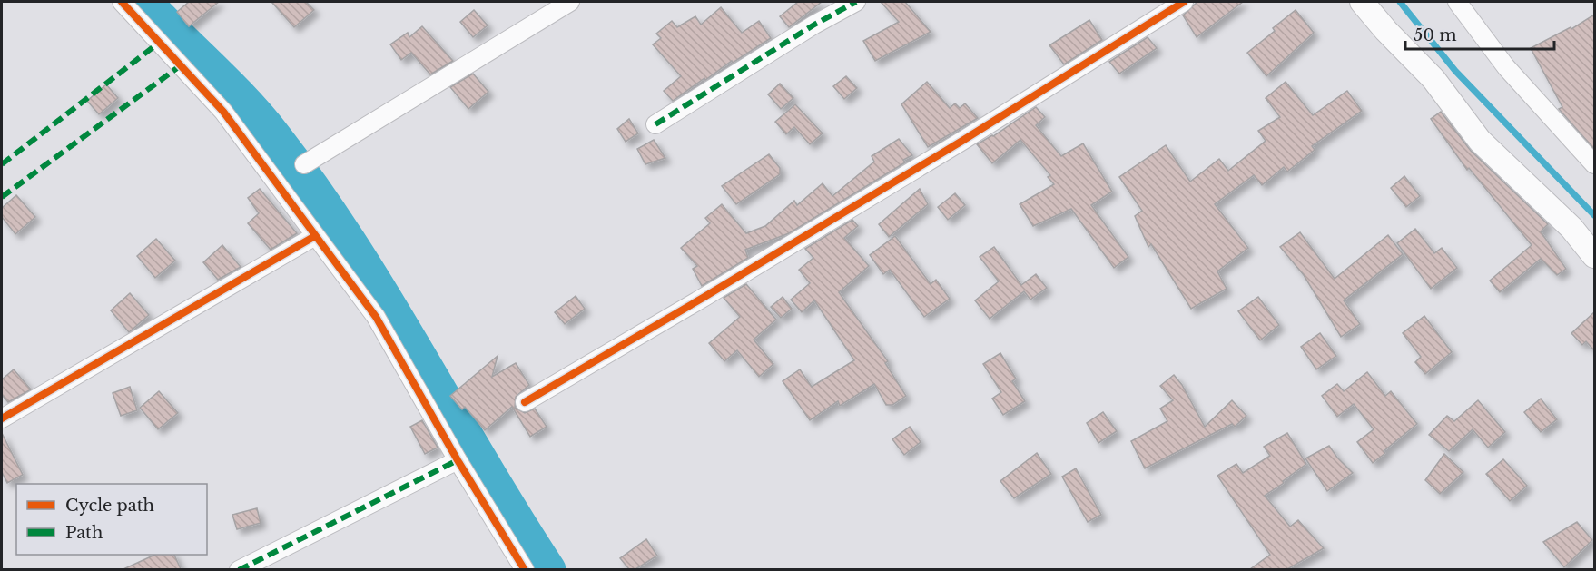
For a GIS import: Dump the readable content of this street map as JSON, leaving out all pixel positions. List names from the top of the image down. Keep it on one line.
{"legend":["Cycle path","Path"],"scale_bar":"50 m"}
